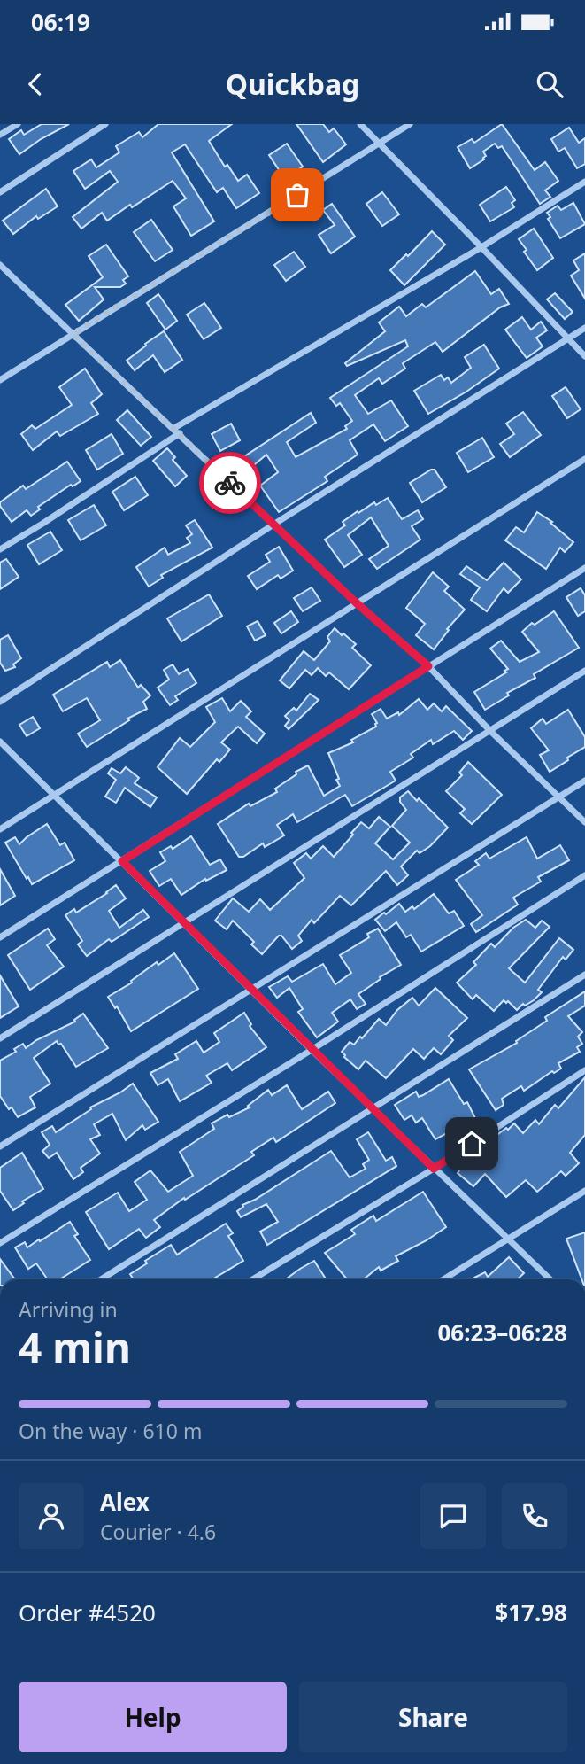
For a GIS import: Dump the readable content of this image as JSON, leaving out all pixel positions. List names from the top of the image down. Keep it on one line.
{"page":{"status":"06:19","header":"Quickbag","heading":["4 min","Arriving in","06:23–06:28"],"panel":["Alex","Courier · 4.6","Order #4520","$17.98"],"bar":"On the way · 610 m","buttons":["Help","Share"]}}
